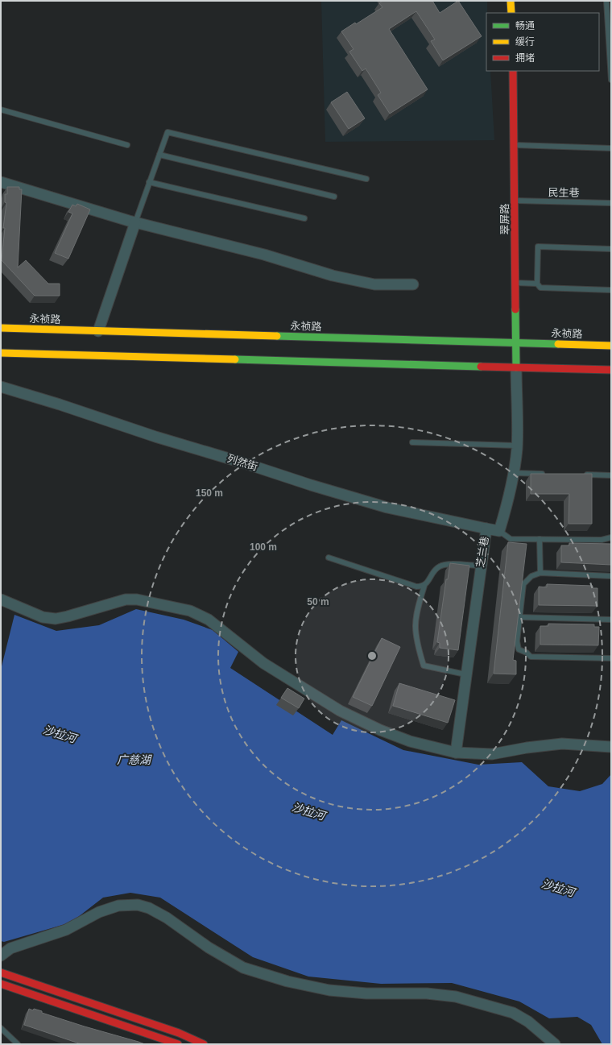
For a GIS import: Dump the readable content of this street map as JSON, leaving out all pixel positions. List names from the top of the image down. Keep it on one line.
{"streets":{"main road":["翠屏路","永祯路"],"street":["列然街","芝兰巷"],"lane":["民生巷"]},"crossings":[["民生巷","翠屏路"],["翠屏路","永祯路"],["翠屏路","芝兰巷"],["列然街","芝兰巷"]],"water":["沙拉河","广慈湖"],"legend":["畅通","缓行","拥堵"],"rings":["150 m","100 m","50 m"]}
